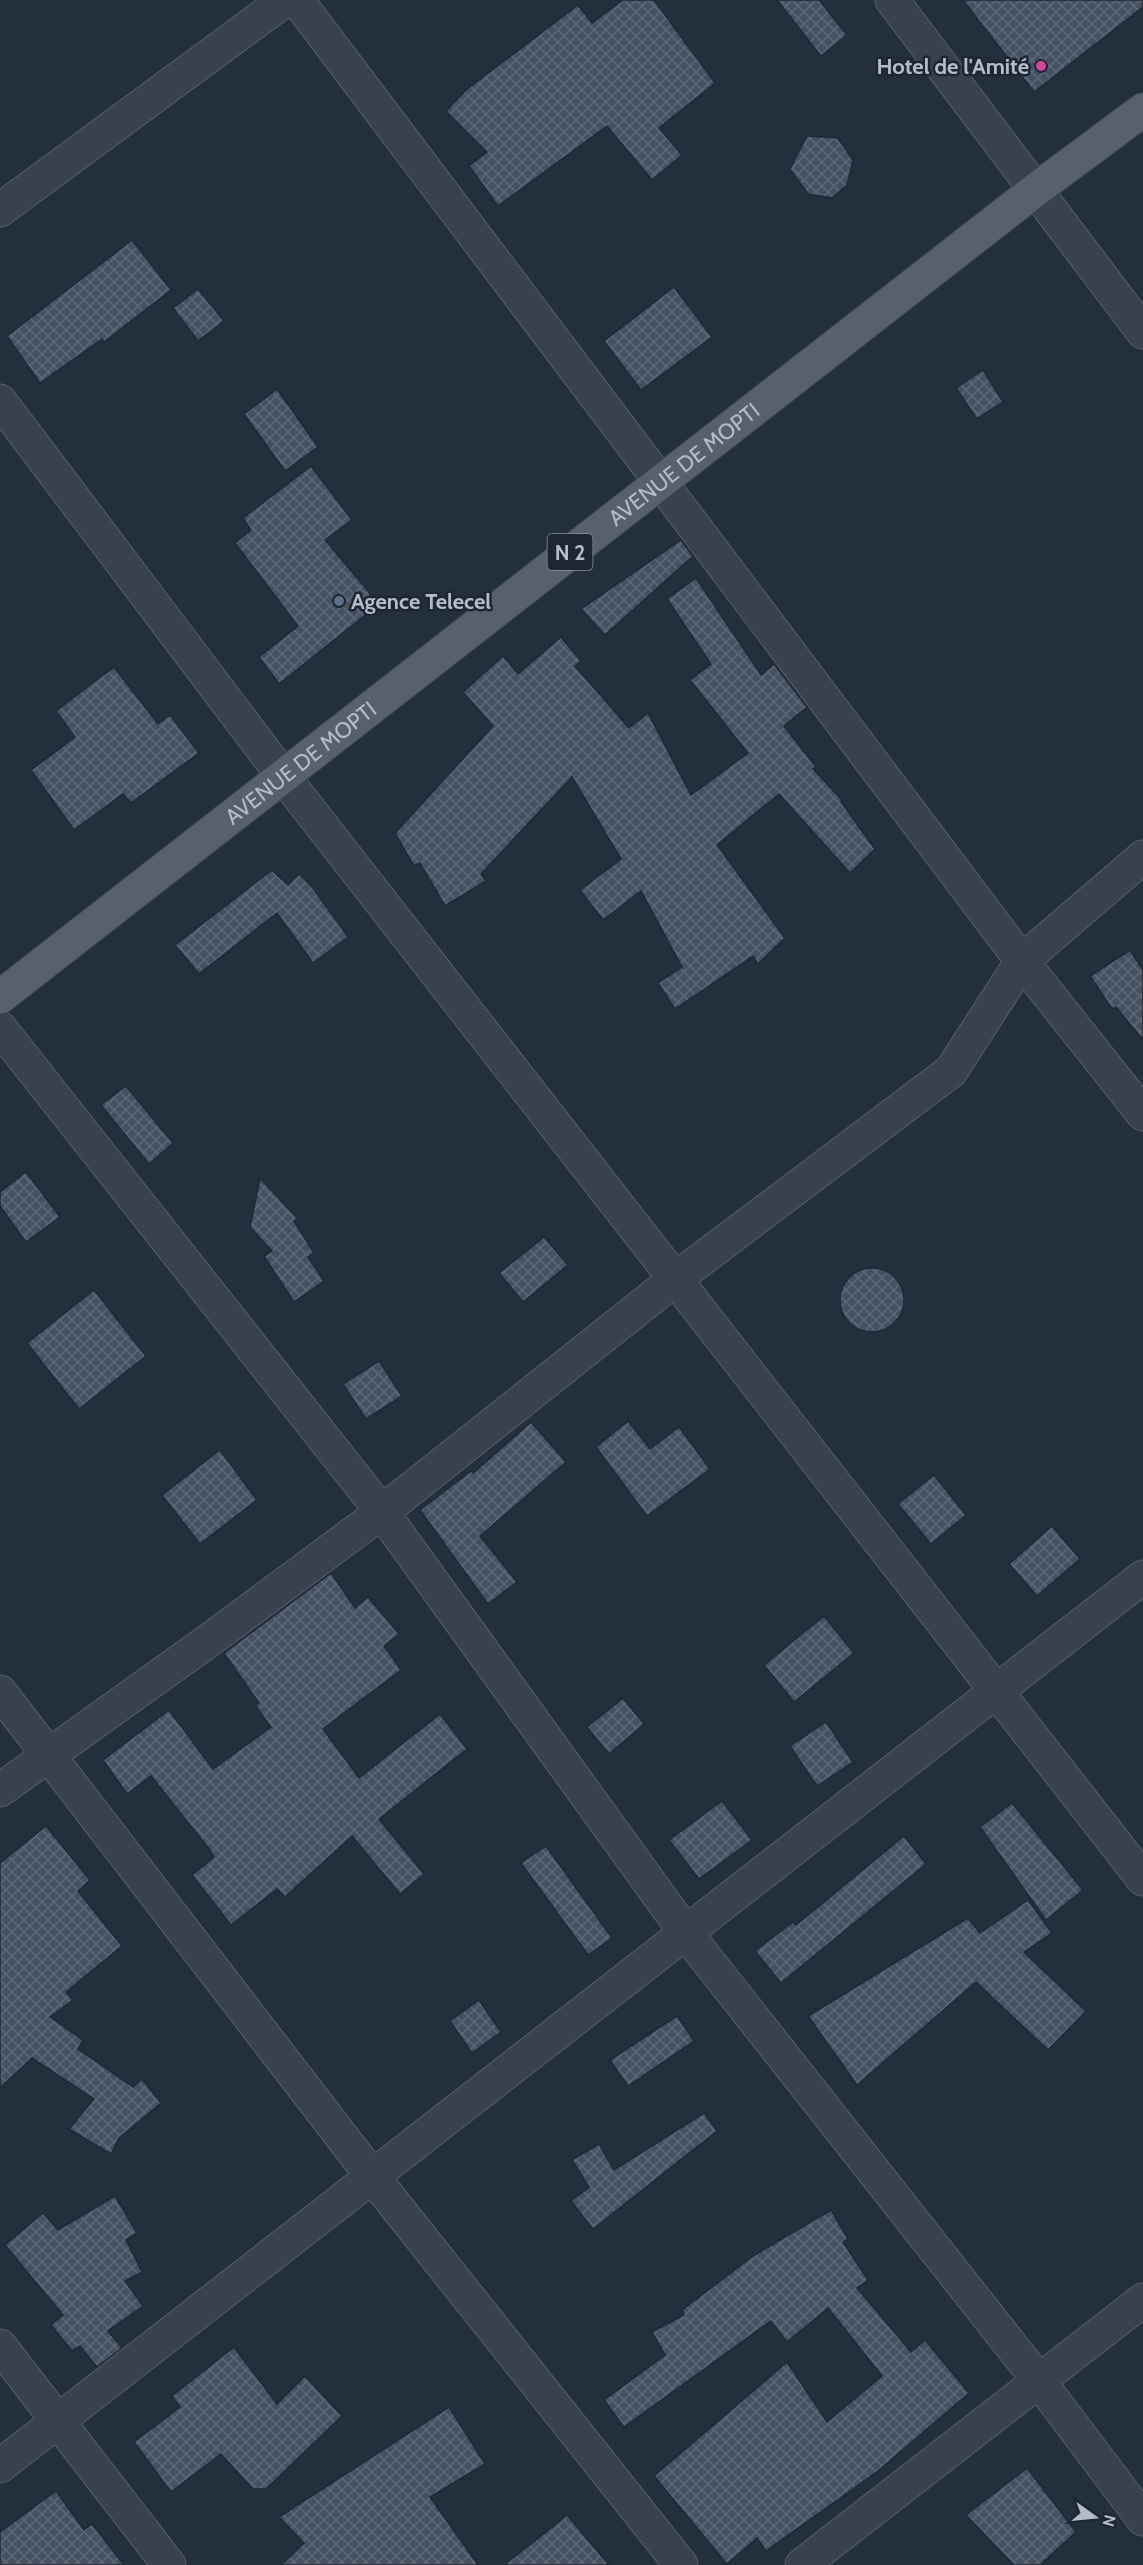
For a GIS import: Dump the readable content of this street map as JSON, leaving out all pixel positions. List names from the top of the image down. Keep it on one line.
{"streets":{"main road":["AVENUE DE MOPTI","N 2"]},"places":["Hotel de l'Amité","Agence Telecel"],"north":"right"}
